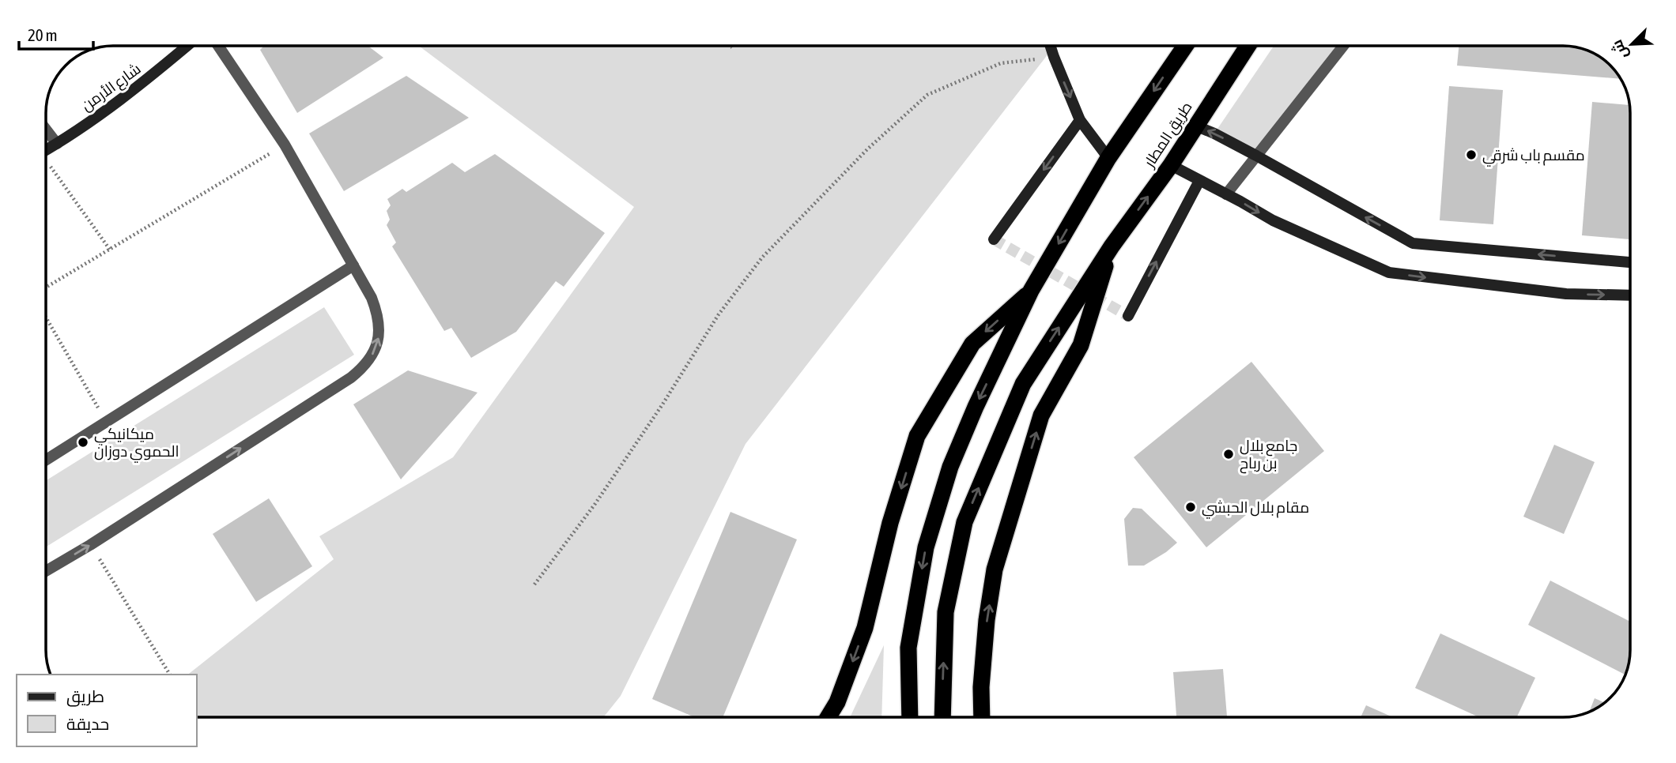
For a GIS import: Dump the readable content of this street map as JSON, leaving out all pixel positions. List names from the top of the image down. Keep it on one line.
{"streets":{"highway":["طريق المطار"],"main road":["شارع الأرمن"]},"places":["مقسم باب شرقي","ميكانيكي الحموي دوزان","جامع بلال بن رباح","مقام بلال الحبشي"],"legend":["طريق","حديقة"],"scale_bar":"20 m","north":"bottom left"}
